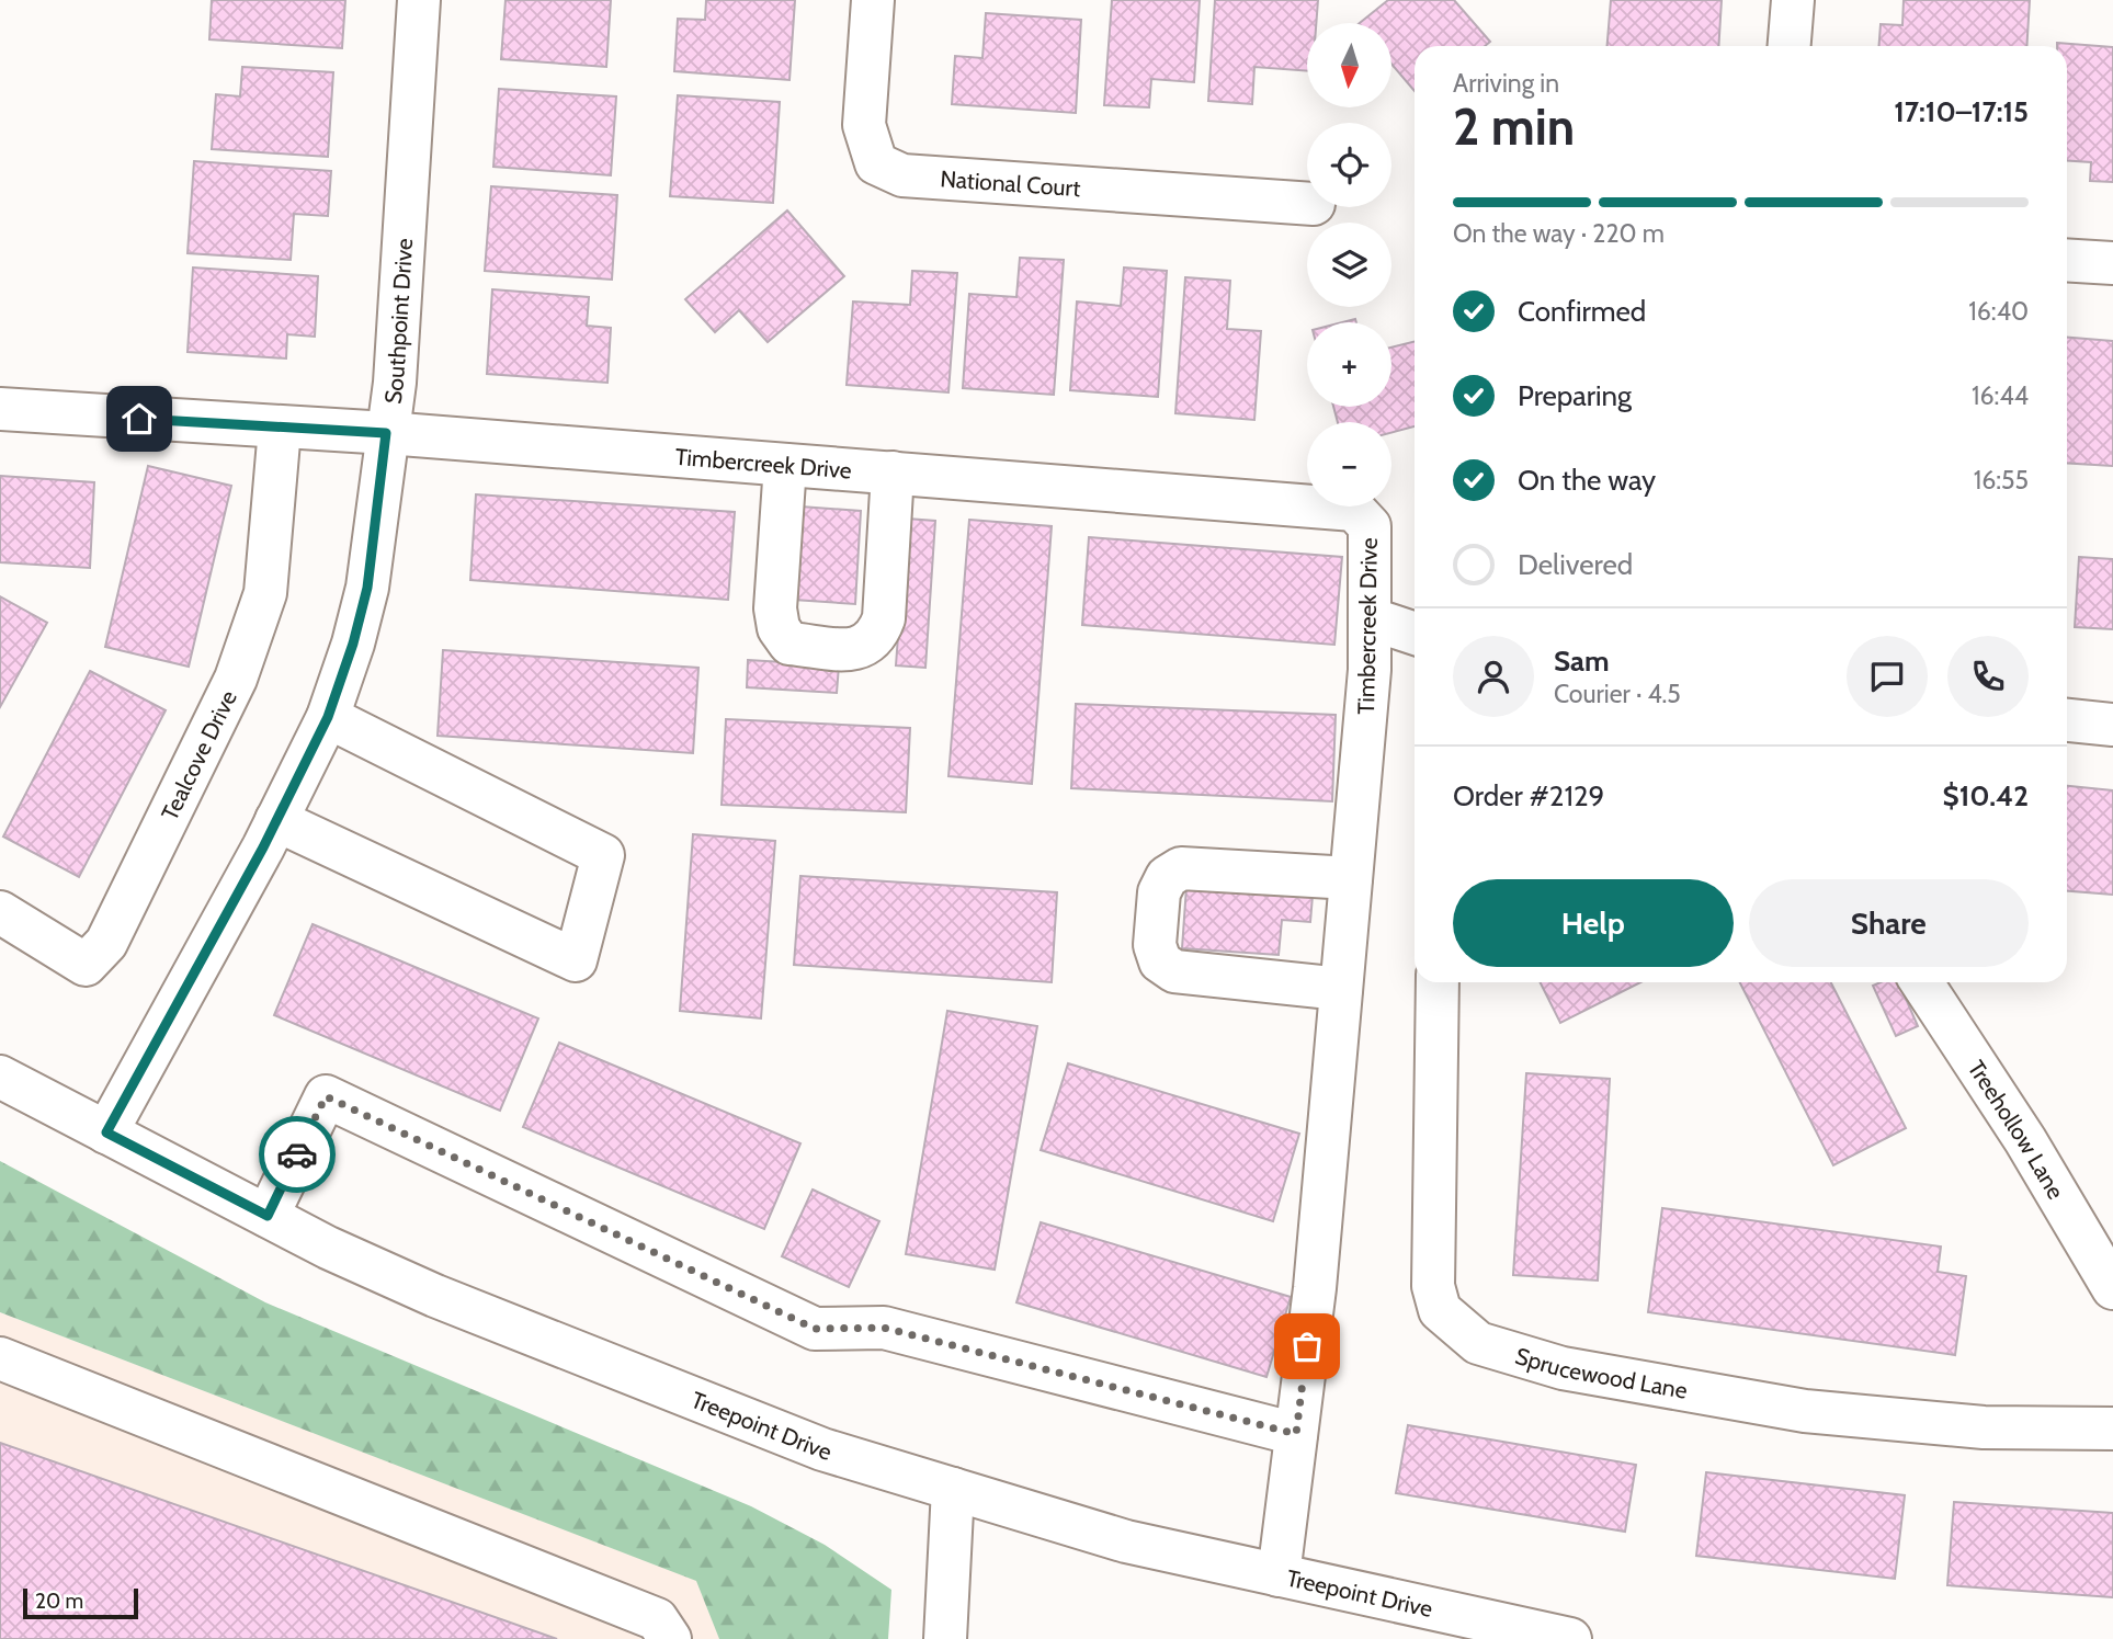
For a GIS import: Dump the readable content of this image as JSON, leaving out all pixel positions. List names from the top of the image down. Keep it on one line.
{"streets":{"street":["National Court","Southpoint Drive","Timbercreek Drive","Tealcove Drive","Treehollow Lane","Sprucewood Lane","Treepoint Drive"]},"crossings":[["Southpoint Drive","Timbercreek Drive"],["Southpoint Drive","Treepoint Drive"],["Timbercreek Drive","Tealcove Drive"],["Timbercreek Drive","Treepoint Drive"]],"scale_bar":"20 m","north":"bottom","page":{"map_buttons":["+","−"],"heading":["2 min","Arriving in","17:10–17:15"],"panel":["Sam","Courier · 4.5","Order #2129","$10.42"],"bar":"On the way · 220 m","list":[["Confirmed","16:40"],["Preparing","16:44"],["On the way","16:55"],"Delivered"],"buttons":["Help","Share"],"scale":"20 m"}}
